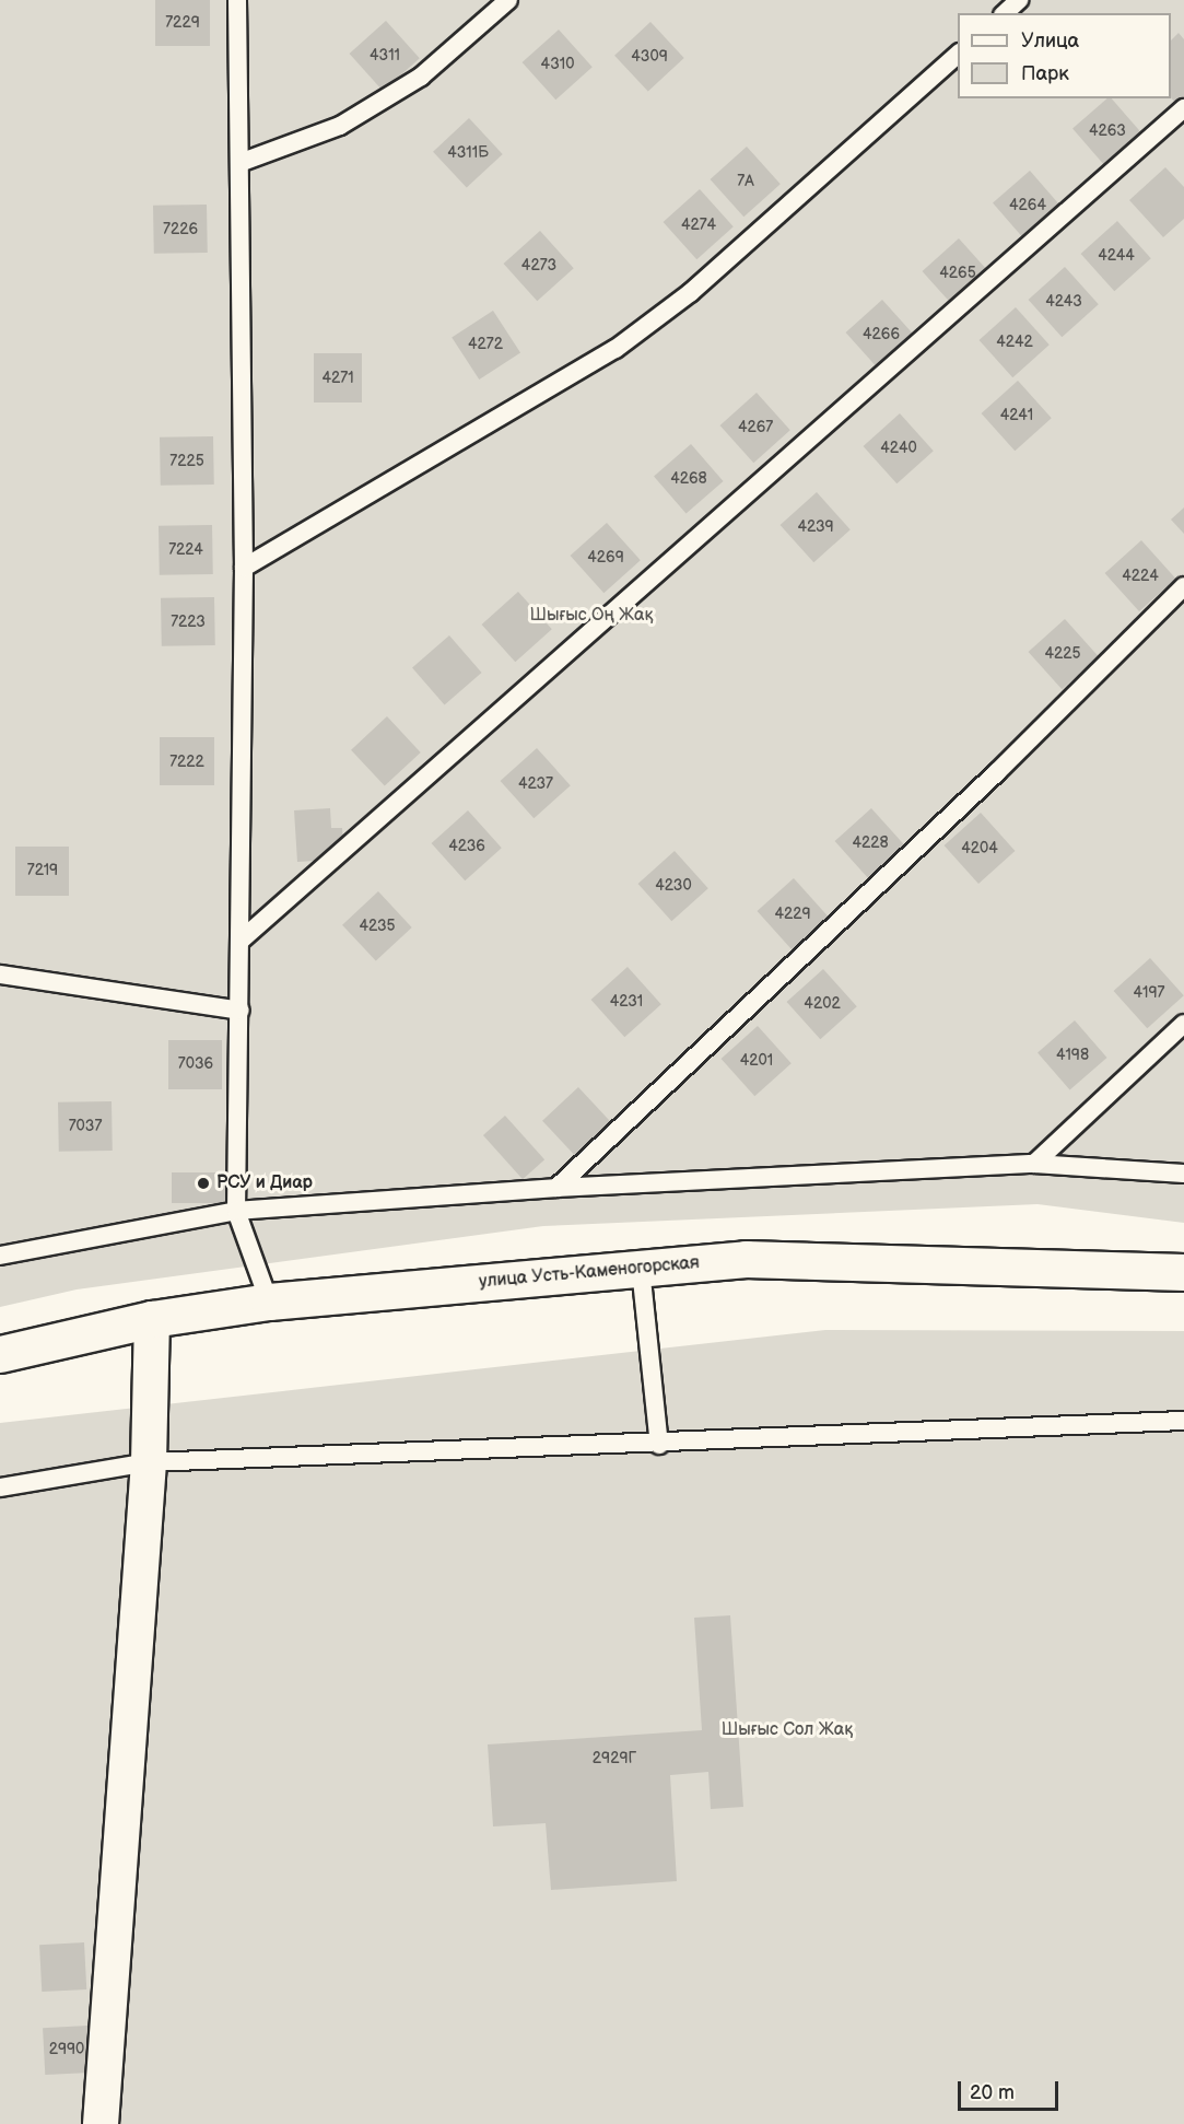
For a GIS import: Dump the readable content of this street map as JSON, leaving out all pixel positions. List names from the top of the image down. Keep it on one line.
{"streets":{"street":["улица Усть-Каменогорская"]},"parks":["Шығыс Оң Жақ","Шығыс Сол Жақ"],"places":["РСУ и Диар"],"house_numbers":["7229","4311","4309","4310","4263","4311Б","7А","4264","4274","7226","4244","4273","4265","4243","4266","4242","4272","4271","4241","4267","4240","7225","4268","4239","7224","4269","4224","7223","4225","7222","4237","4228","4236","4204","7219","4230","4229","4235","4197","4231","4202","4198","4201","7036","7037","2929Г","2990"],"legend":["Улица","Парк"],"scale_bar":"20 m"}
